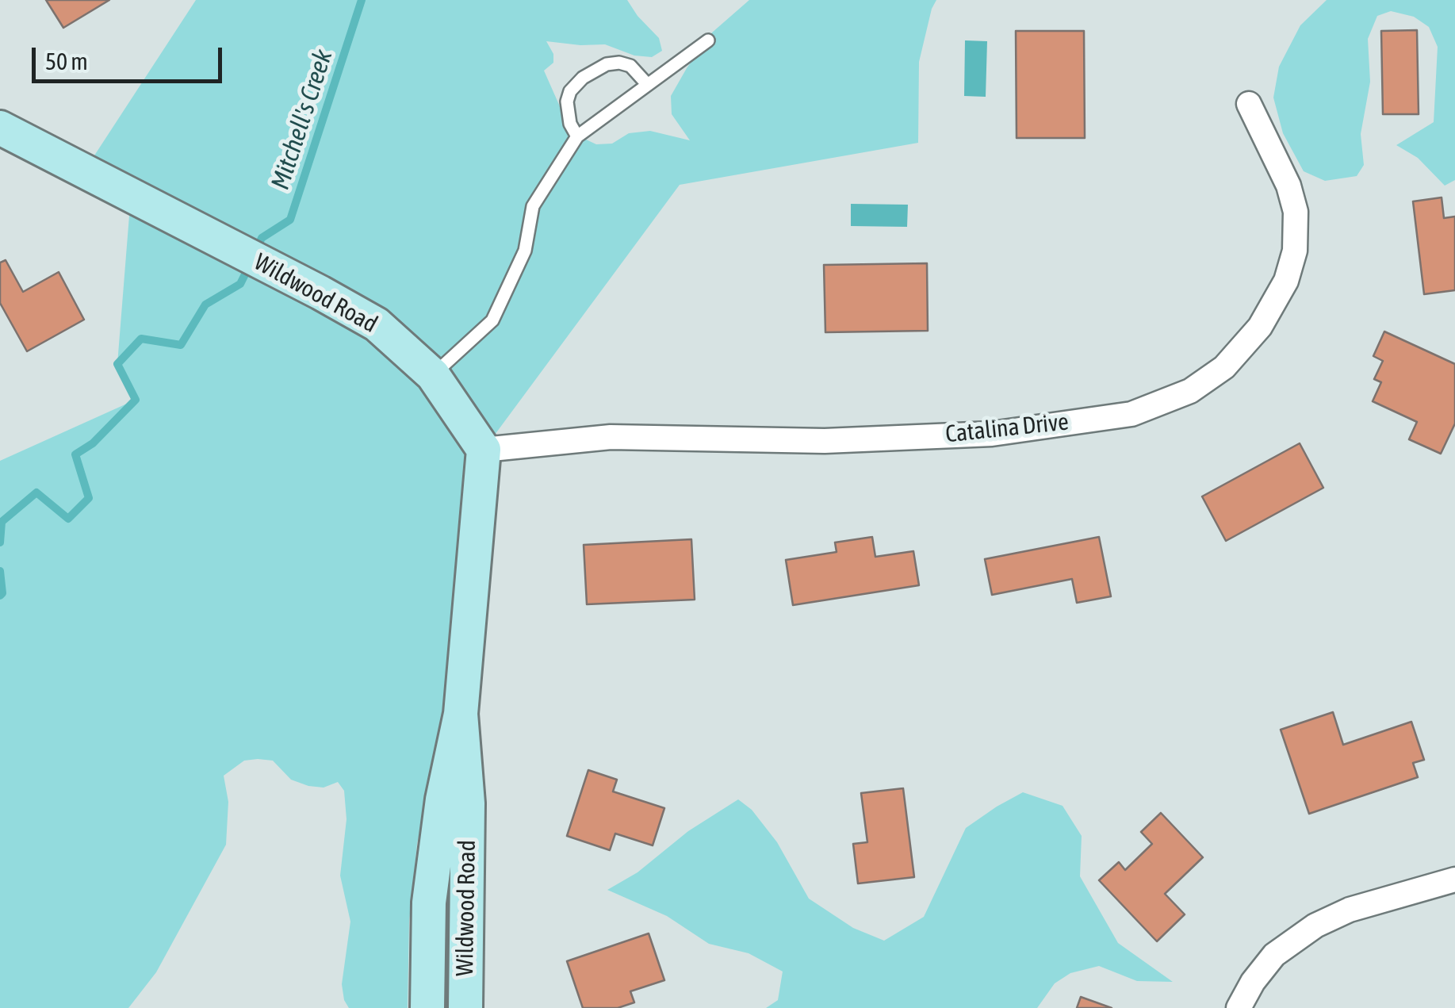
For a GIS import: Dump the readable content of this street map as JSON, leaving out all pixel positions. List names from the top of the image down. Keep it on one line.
{"streets":{"street":["Wildwood Road","Catalina Drive"]},"crossings":[["Wildwood Road","Catalina Drive"]],"water":["Mitchell's Creek"],"scale_bar":"50 m"}
